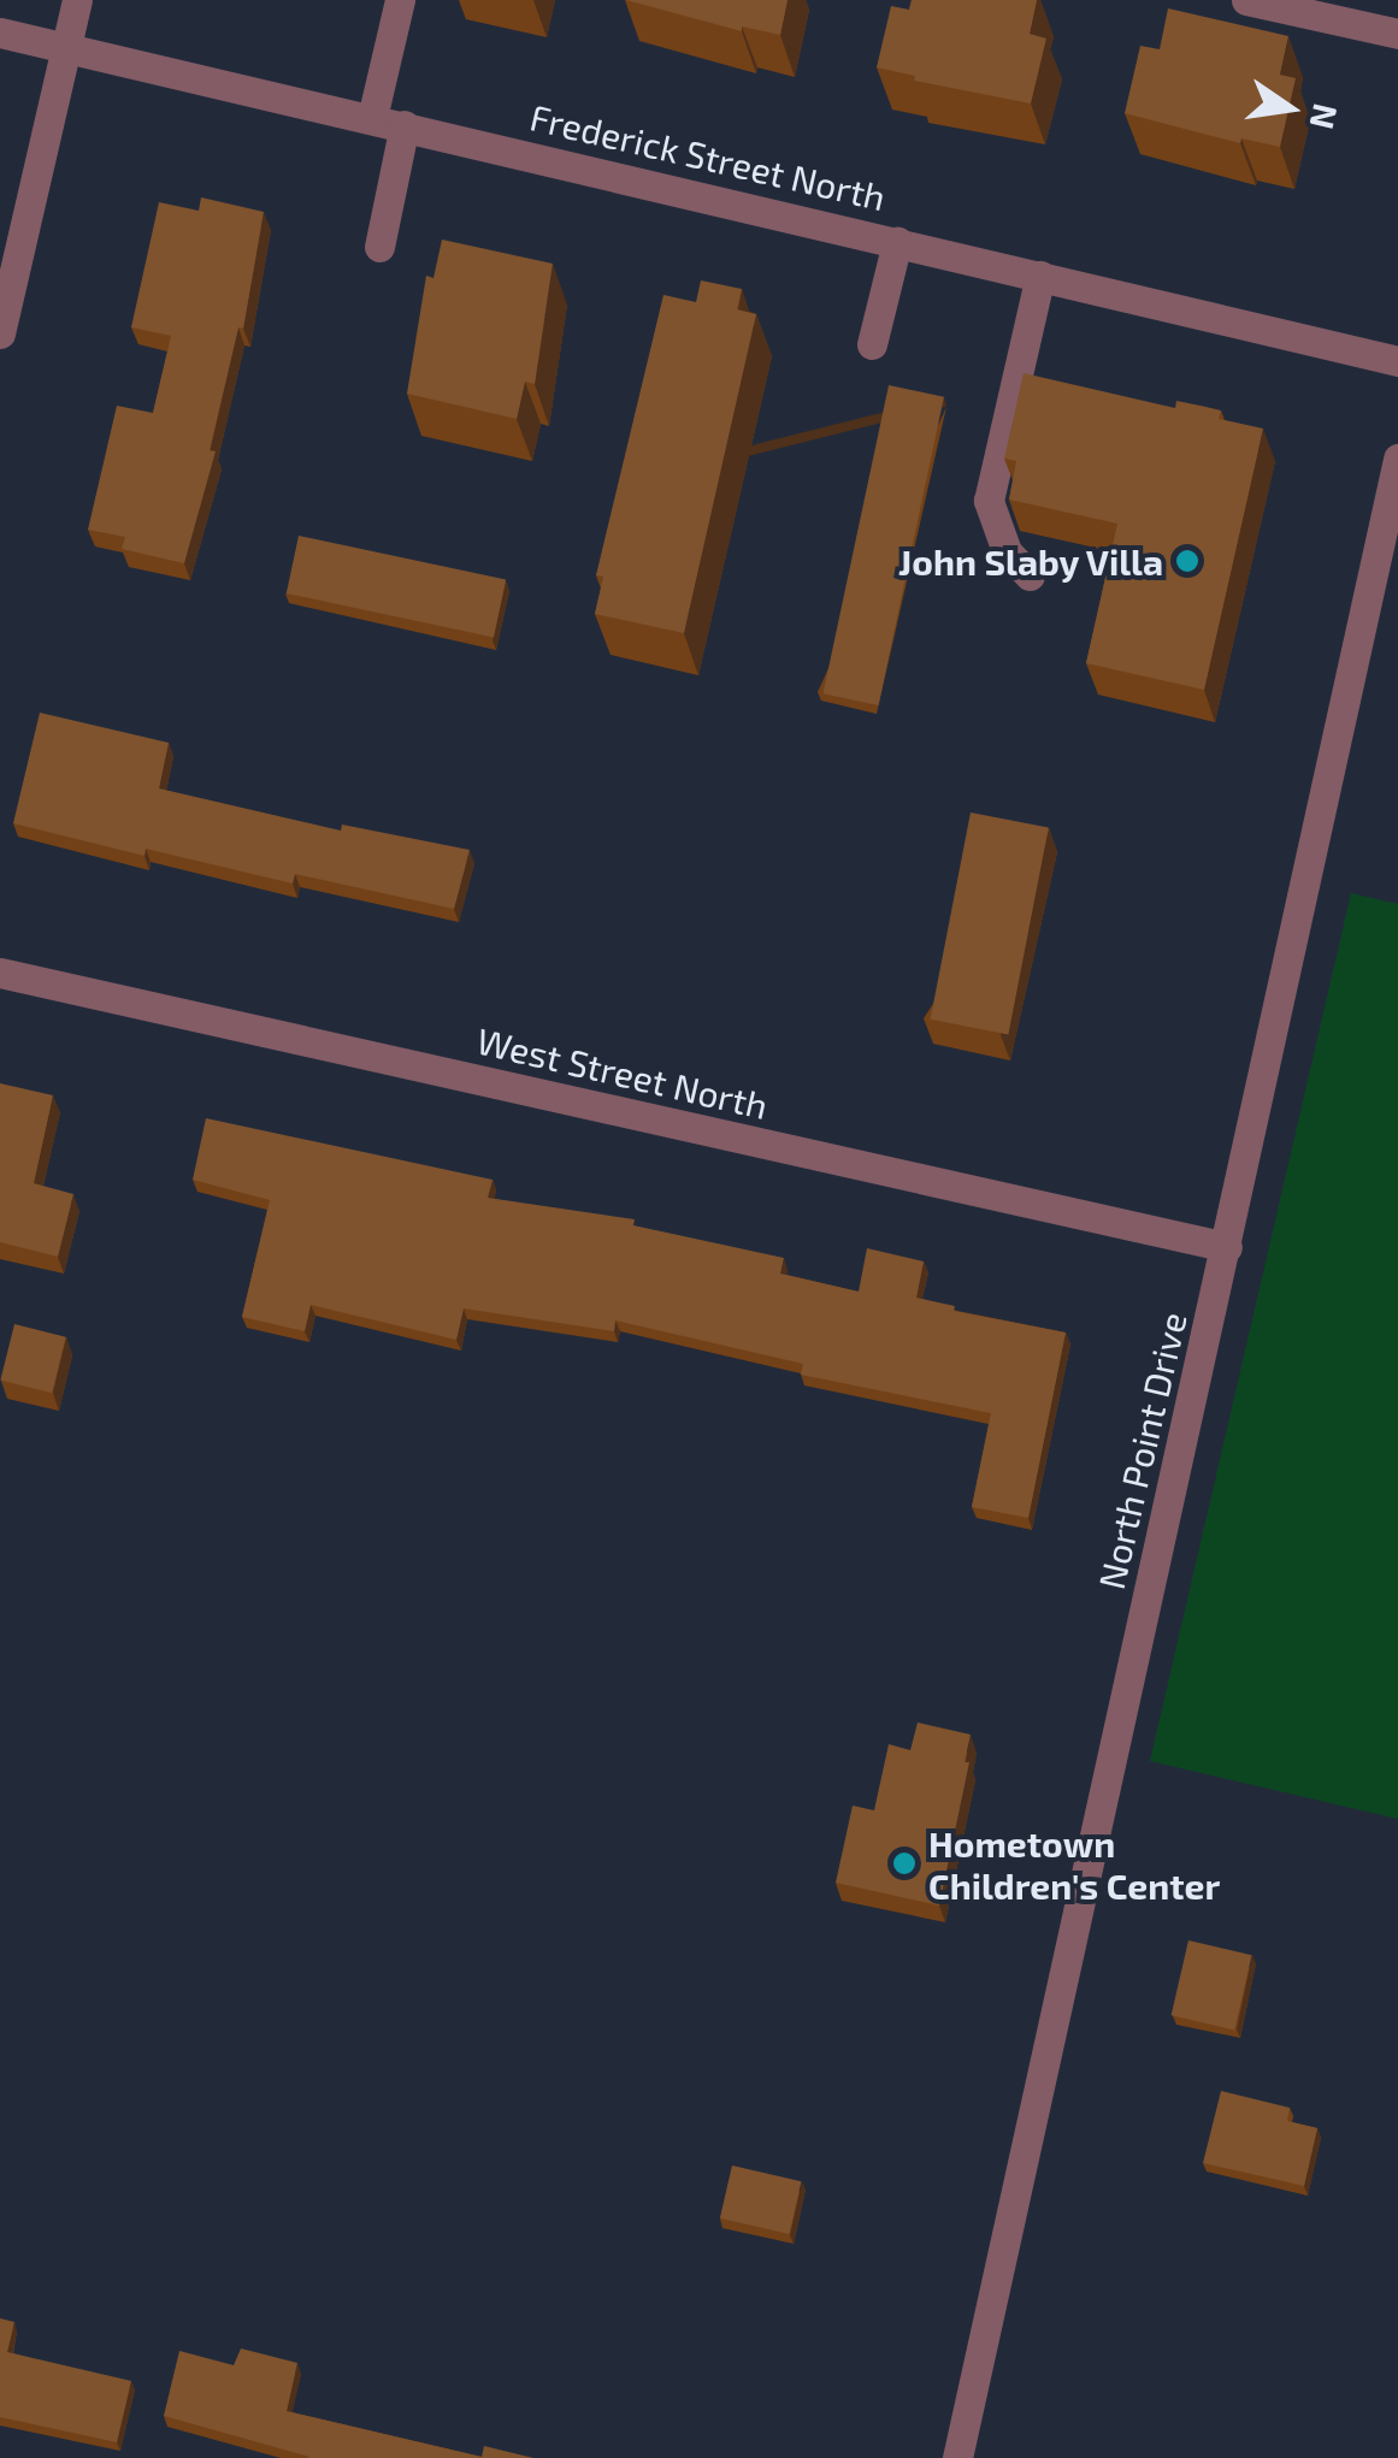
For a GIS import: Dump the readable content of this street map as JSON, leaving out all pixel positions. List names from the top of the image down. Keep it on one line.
{"streets":{"street":["Frederick Street North","West Street North","North Point Drive"]},"crossings":[["West Street North","North Point Drive"]],"places":["John Slaby Villa","Hometown Children's Center"],"north":"right"}
